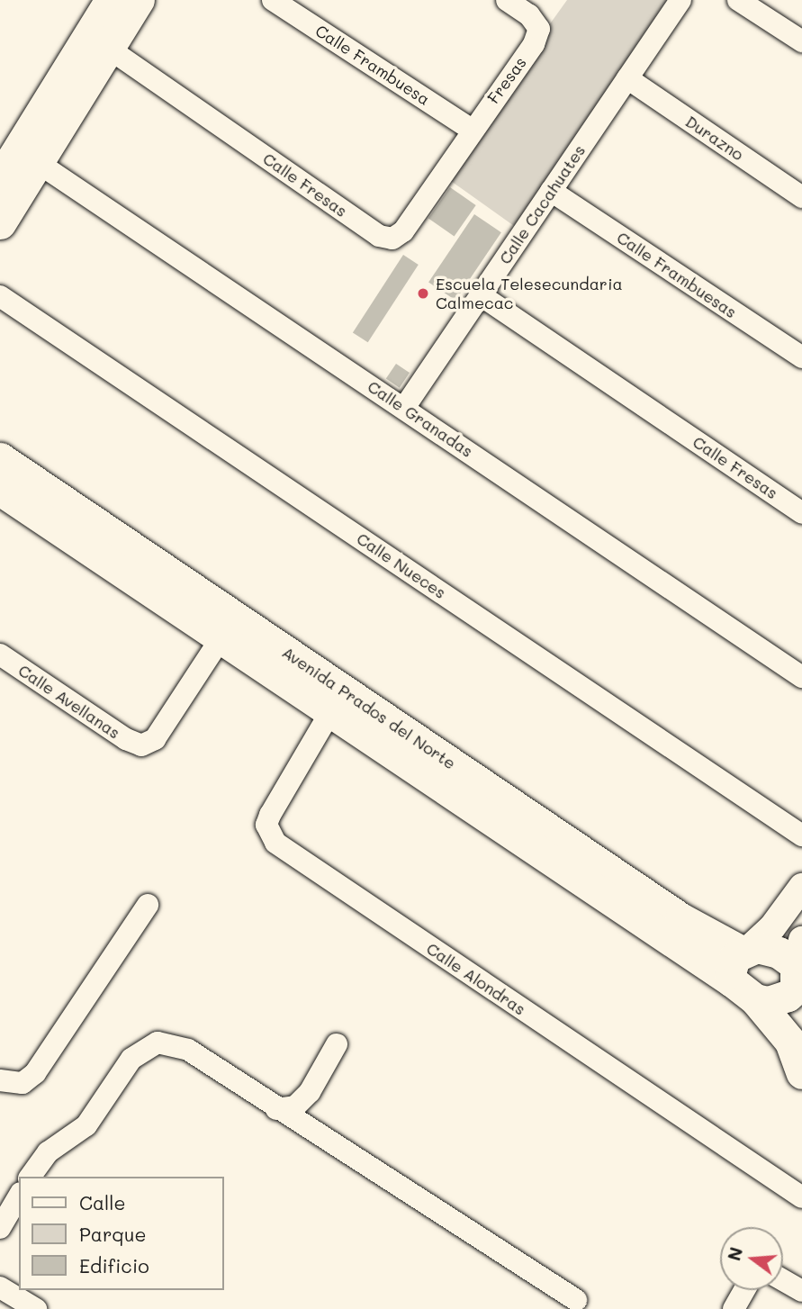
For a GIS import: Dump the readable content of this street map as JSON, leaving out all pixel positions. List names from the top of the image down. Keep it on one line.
{"streets":{"main road":["Avenida Prados del Norte"],"street":["Calle Frambuesa","Fresas","Durazno","Calle Fresas","Calle Cacahuates","Calle Frambuesas","Calle Granadas","Calle Nueces","Calle Avellanas","Calle Alondras"]},"crossings":[["Calle Frambuesa","Fresas"],["Calle Frambuesa","Calle Fresas"],["Fresas","Calle Fresas"],["Durazno","Calle Cacahuates"],["Calle Fresas","Calle Cacahuates"],["Calle Cacahuates","Calle Frambuesas"],["Calle Cacahuates","Calle Granadas"],["Calle Avellanas","Avenida Prados del Norte"],["Avenida Prados del Norte","Calle Alondras"]],"places":["Escuela Telesecundaria Calmecac"],"legend":["Calle","Parque","Edificio"],"north":"left"}
